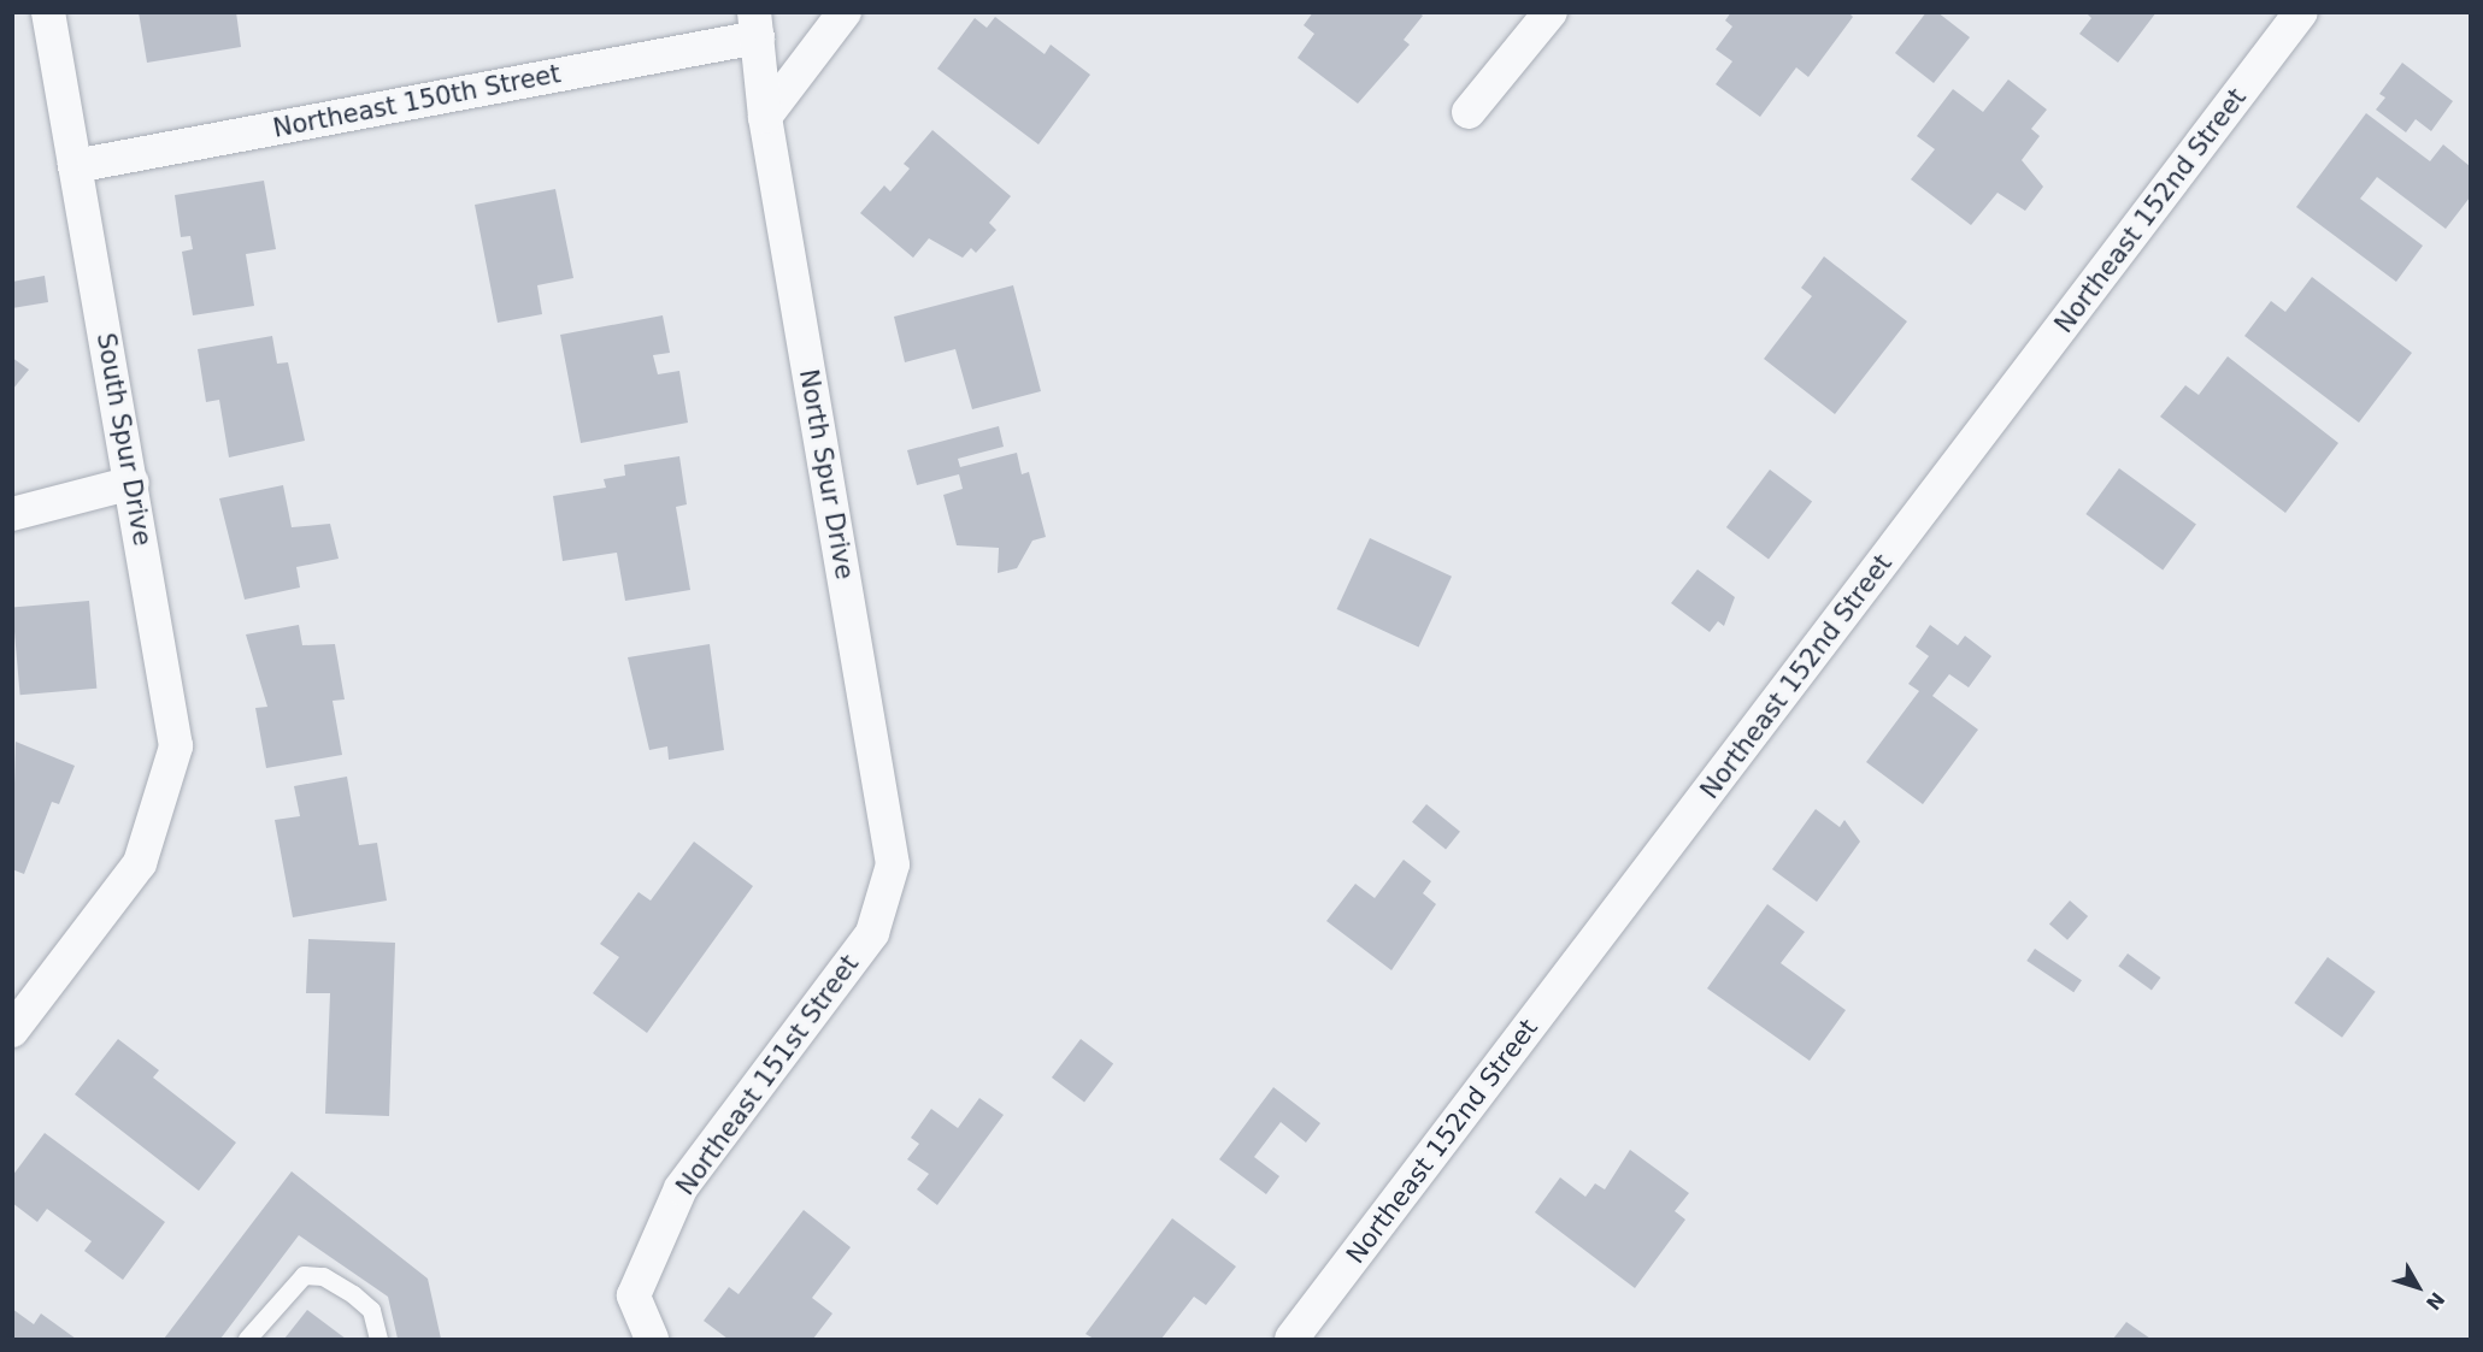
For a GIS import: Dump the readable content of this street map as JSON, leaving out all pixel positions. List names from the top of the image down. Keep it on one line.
{"streets":{"street":["Northeast 150th Street","Northeast 152nd Street","South Spur Drive","North Spur Drive","Northeast 151st Street"]},"crossings":[["Northeast 150th Street","South Spur Drive"],["Northeast 150th Street","North Spur Drive"],["North Spur Drive","Northeast 151st Street"]],"north":"bottom right"}
